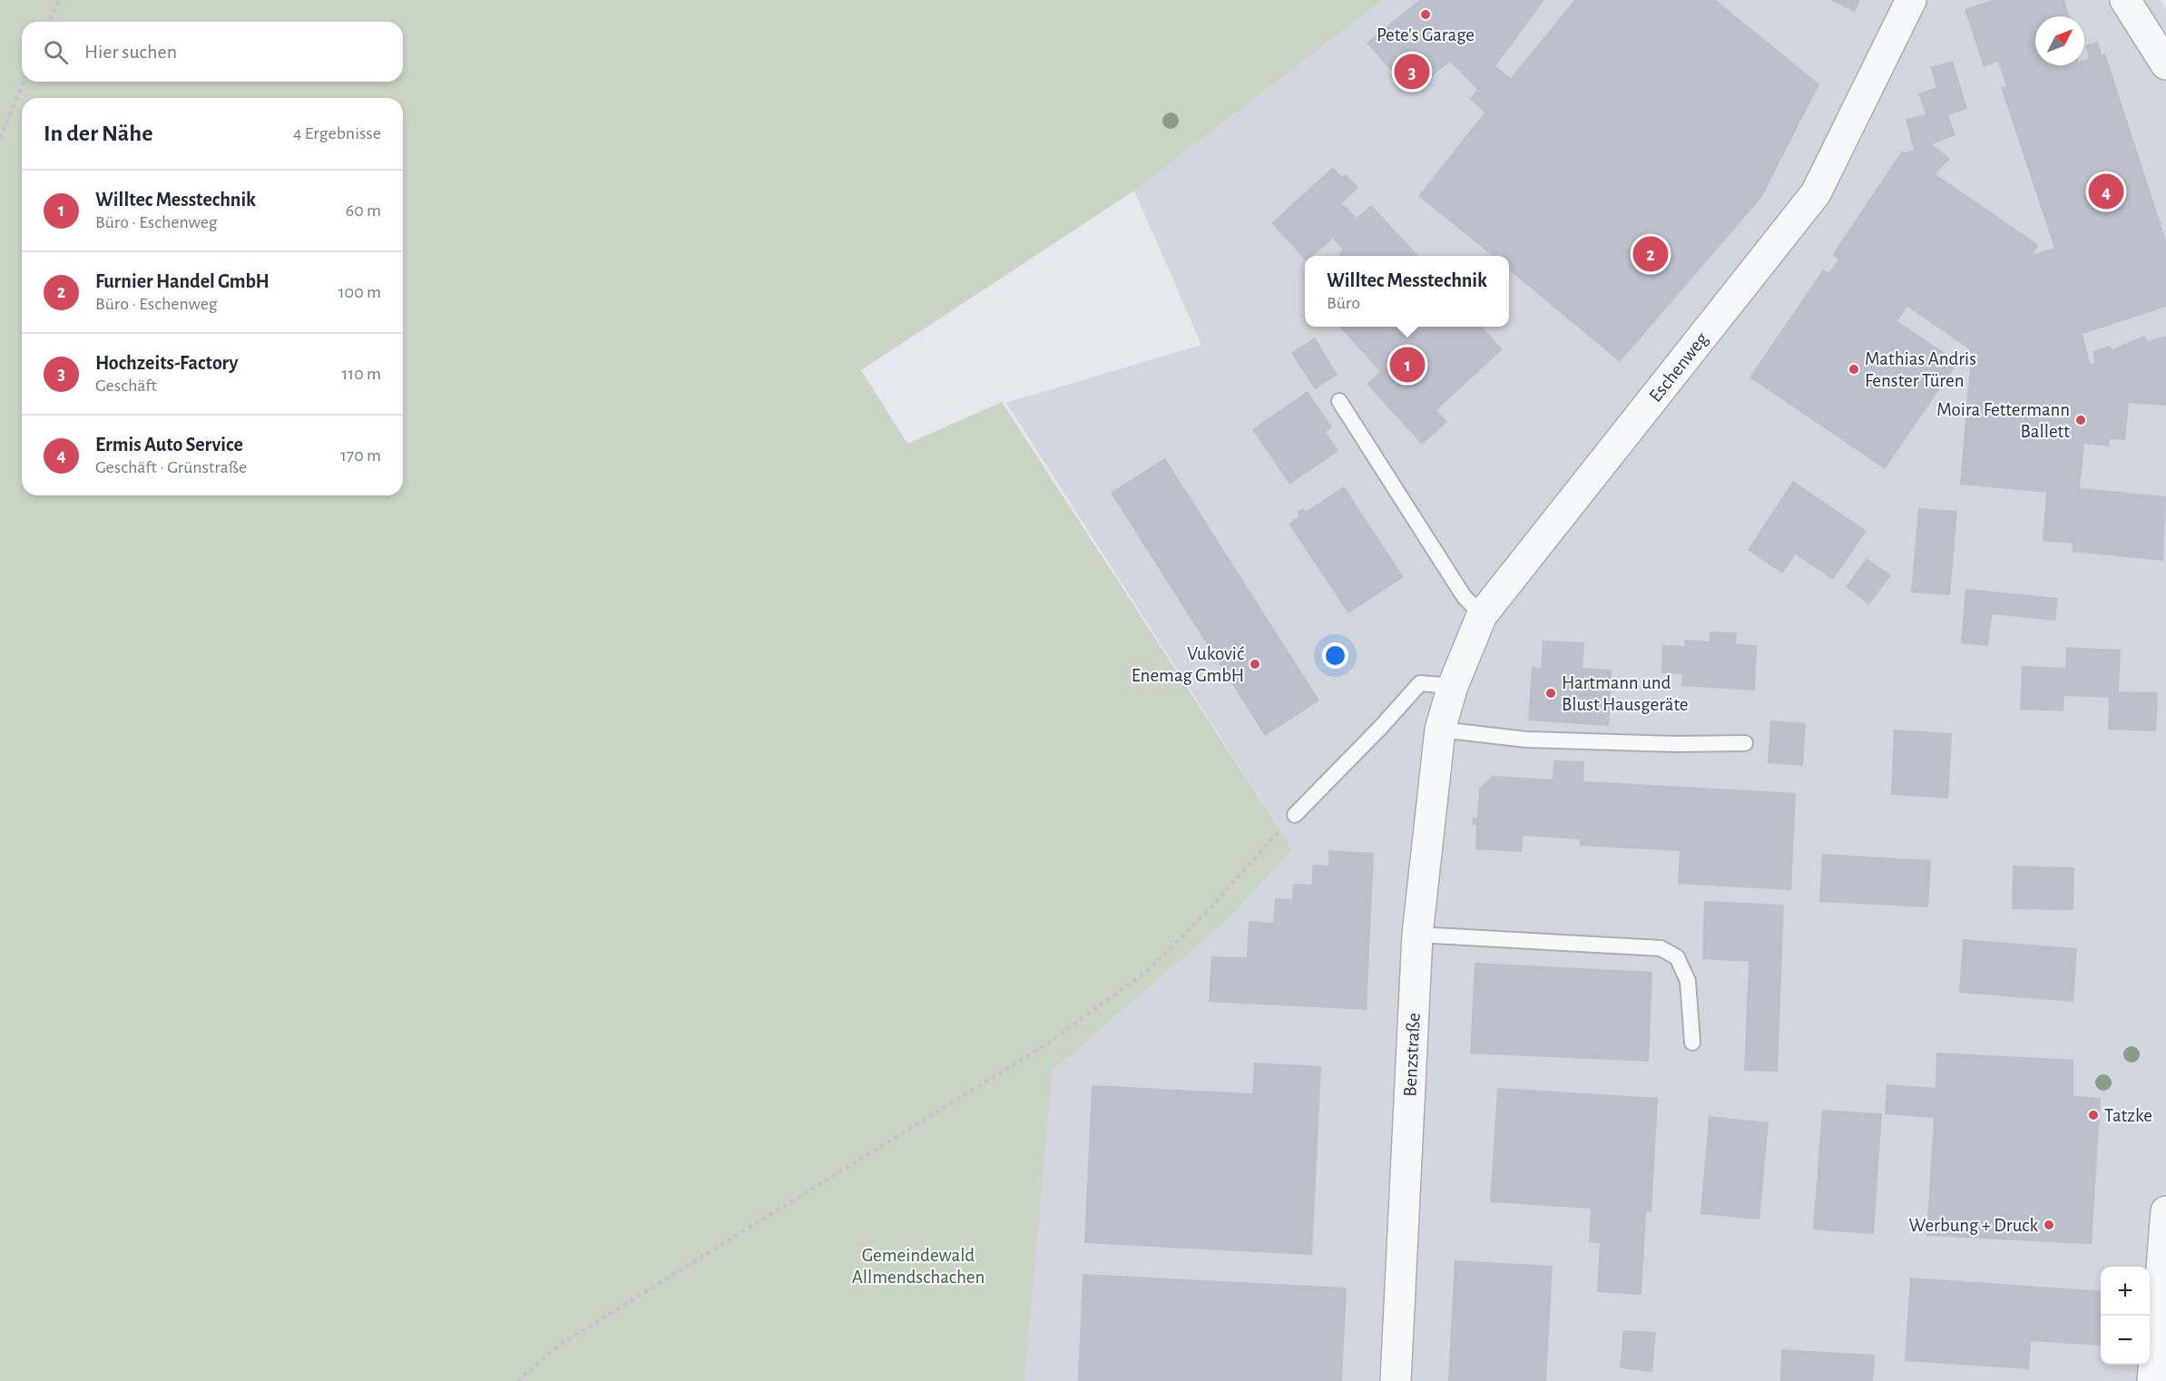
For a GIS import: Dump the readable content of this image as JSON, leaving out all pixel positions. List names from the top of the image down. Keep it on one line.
{"streets":{"street":["Eschenweg","Benzstraße"]},"crossings":[["Eschenweg","Benzstraße"]],"parks":["Gemeindewald Allmendschachen"],"places":["Pete's Garage","Mathias Andris Fenster Türen","Moira Fettermann Ballett","Vuković Enemag GmbH","Hartmann und Blust Hausgeräte","Tatzke","Werbung + Druck"],"north":"top right","page":{"search":"Hier suchen","pins":["3","4","2","1"],"heading":["In der Nähe","4 Ergebnisse"],"list":[{"mark":"1","name":"Willtec Messtechnik","note":"Büro · Eschenweg","value":"60 m"},{"mark":"2","name":"Furnier Handel GmbH","note":"Büro · Eschenweg","value":"100 m"},{"mark":"3","name":"Hochzeits-Factory","note":"Geschäft","value":"110 m"},{"mark":"4","name":"Ermis Auto Service","note":"Geschäft · Grünstraße","value":"170 m"}],"popup":["Willtec Messtechnik","Büro"],"map_buttons":["+","−"]}}
